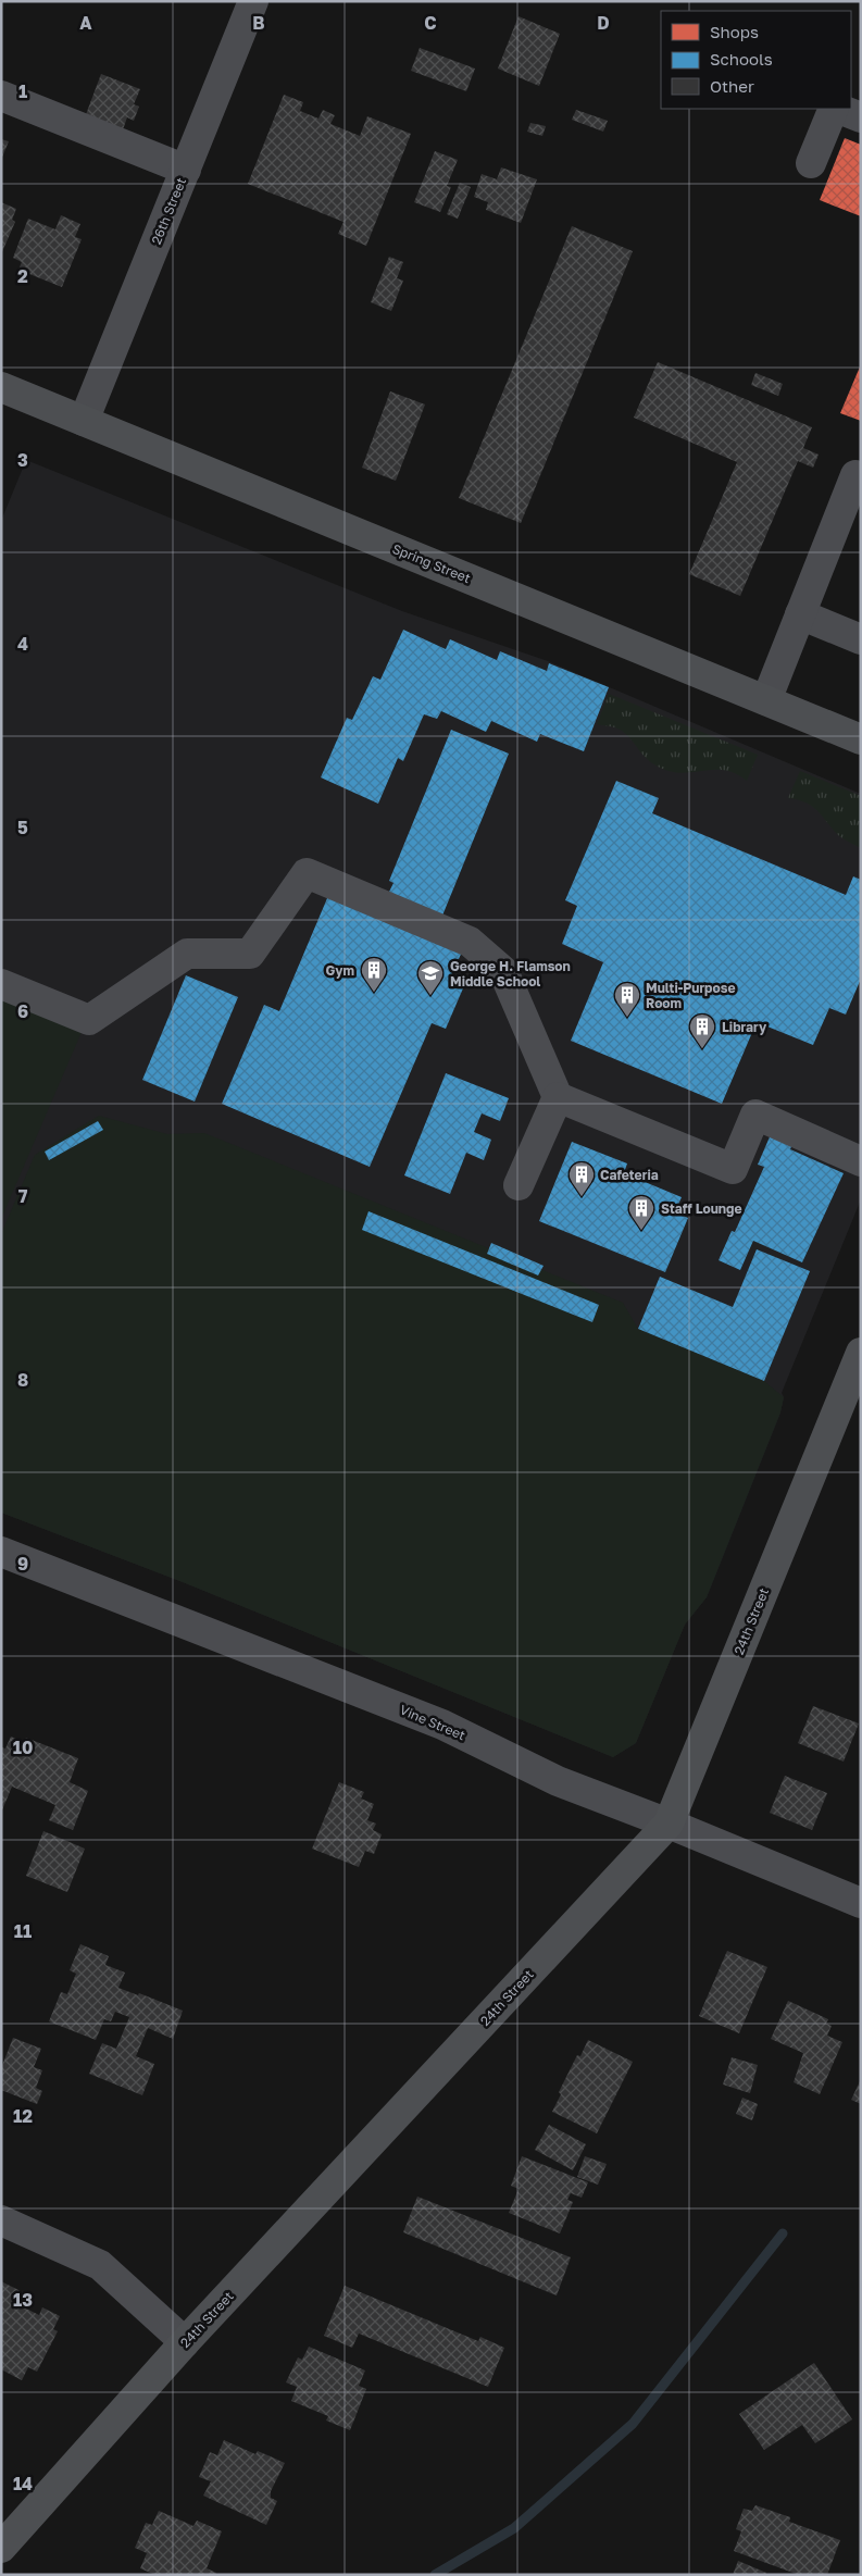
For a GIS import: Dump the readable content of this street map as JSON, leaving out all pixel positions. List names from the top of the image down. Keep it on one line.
{"streets":{"main road":["Spring Street","24th Street"],"street":["26th Street","Vine Street"]},"crossings":[["26th Street","Spring Street"],["24th Street","Vine Street"]],"places":{"building":["Gym","Multi-Purpose Room","Library","Cafeteria","Staff Lounge"],"school or university":["George H. Flamson Middle School"]},"legend":["Shops","Schools","Other"],"grid":{"columns":["A","B","C","D"],"rows":["1","2","3","4","5","6","7","8","9","10","11","12","13","14"]}}
